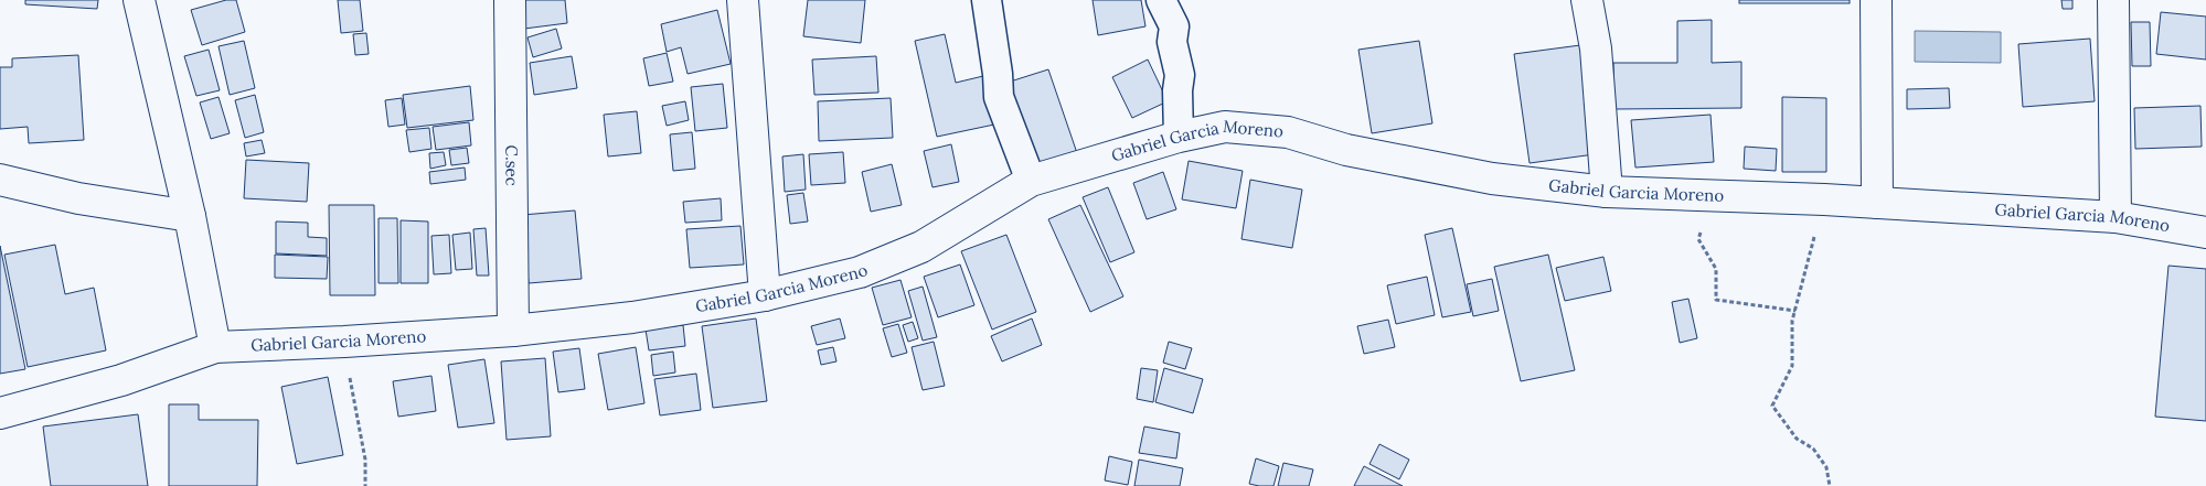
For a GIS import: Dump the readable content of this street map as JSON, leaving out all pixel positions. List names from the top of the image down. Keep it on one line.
{"streets":{"street":["Gabriel Garcia Moreno","C.sec"]},"crossings":[["Gabriel Garcia Moreno","C.sec"]]}
